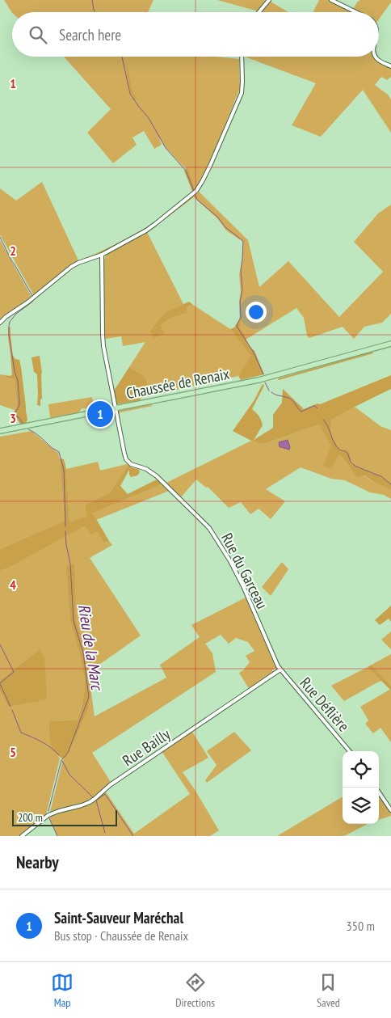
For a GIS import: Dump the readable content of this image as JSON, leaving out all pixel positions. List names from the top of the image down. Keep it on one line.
{"streets":{"main road":["Chaussée de Renaix"],"street":["Rue du Garceau","Rue Déflière","Rue Bailly"]},"crossings":[["Chaussée de Renaix","Rue du Garceau"],["Rue du Garceau","Rue Déflière"],["Rue du Garceau","Rue Bailly"],["Rue Déflière","Rue Bailly"]],"water":["Rieu de la Marc"],"scale_bar":"200 m","page":{"search":"Search here","pins":"1","scale":"200 m","heading":"Nearby","list":[{"mark":"1","name":"Saint-Sauveur Maréchal","note":"Bus stop · Chaussée de Renaix","value":"350 m"}],"nav":["Map","Directions","Saved"]},"grid":{"rows":["1","2","3","4","5"]}}
